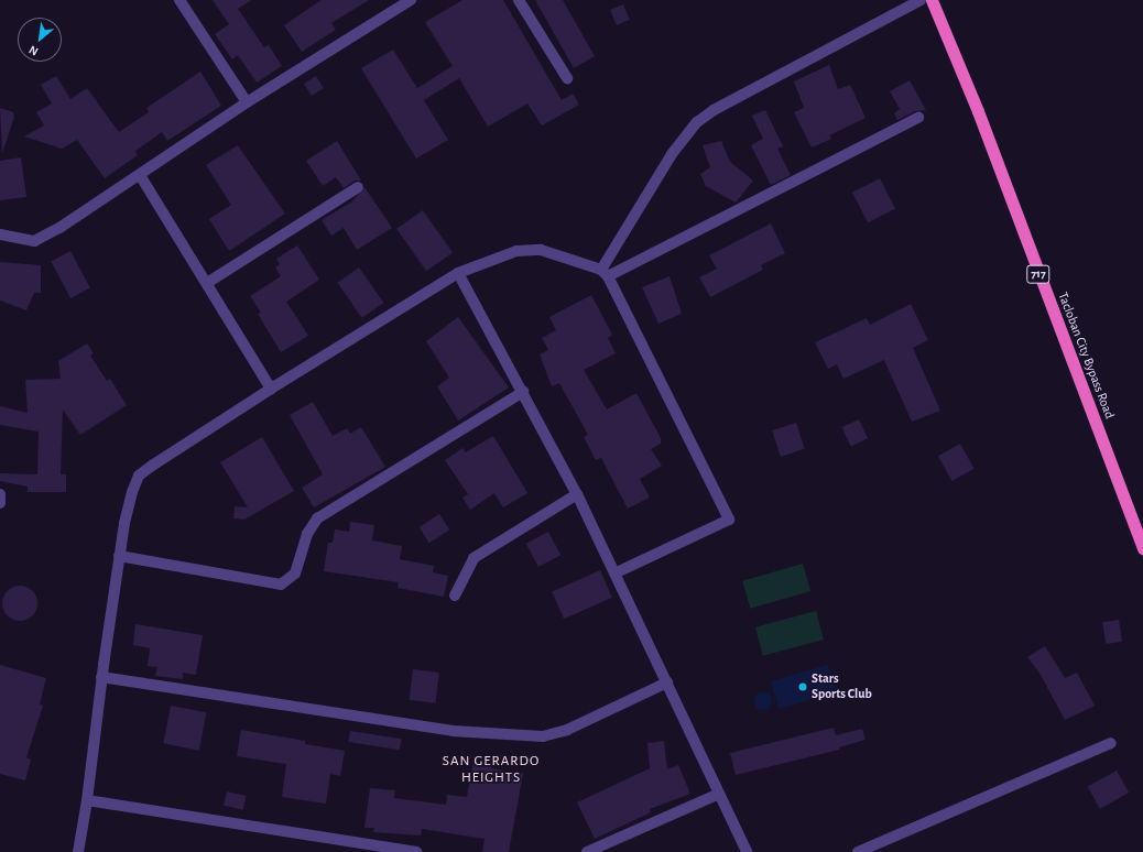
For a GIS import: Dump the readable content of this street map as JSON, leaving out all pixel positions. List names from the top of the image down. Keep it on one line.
{"streets":{"highway":["717","Tacloban City Bypass Road"]},"districts":["SAN GERARDO HEIGHTS"],"places":["Stars Sports Club"],"north":"bottom left"}
